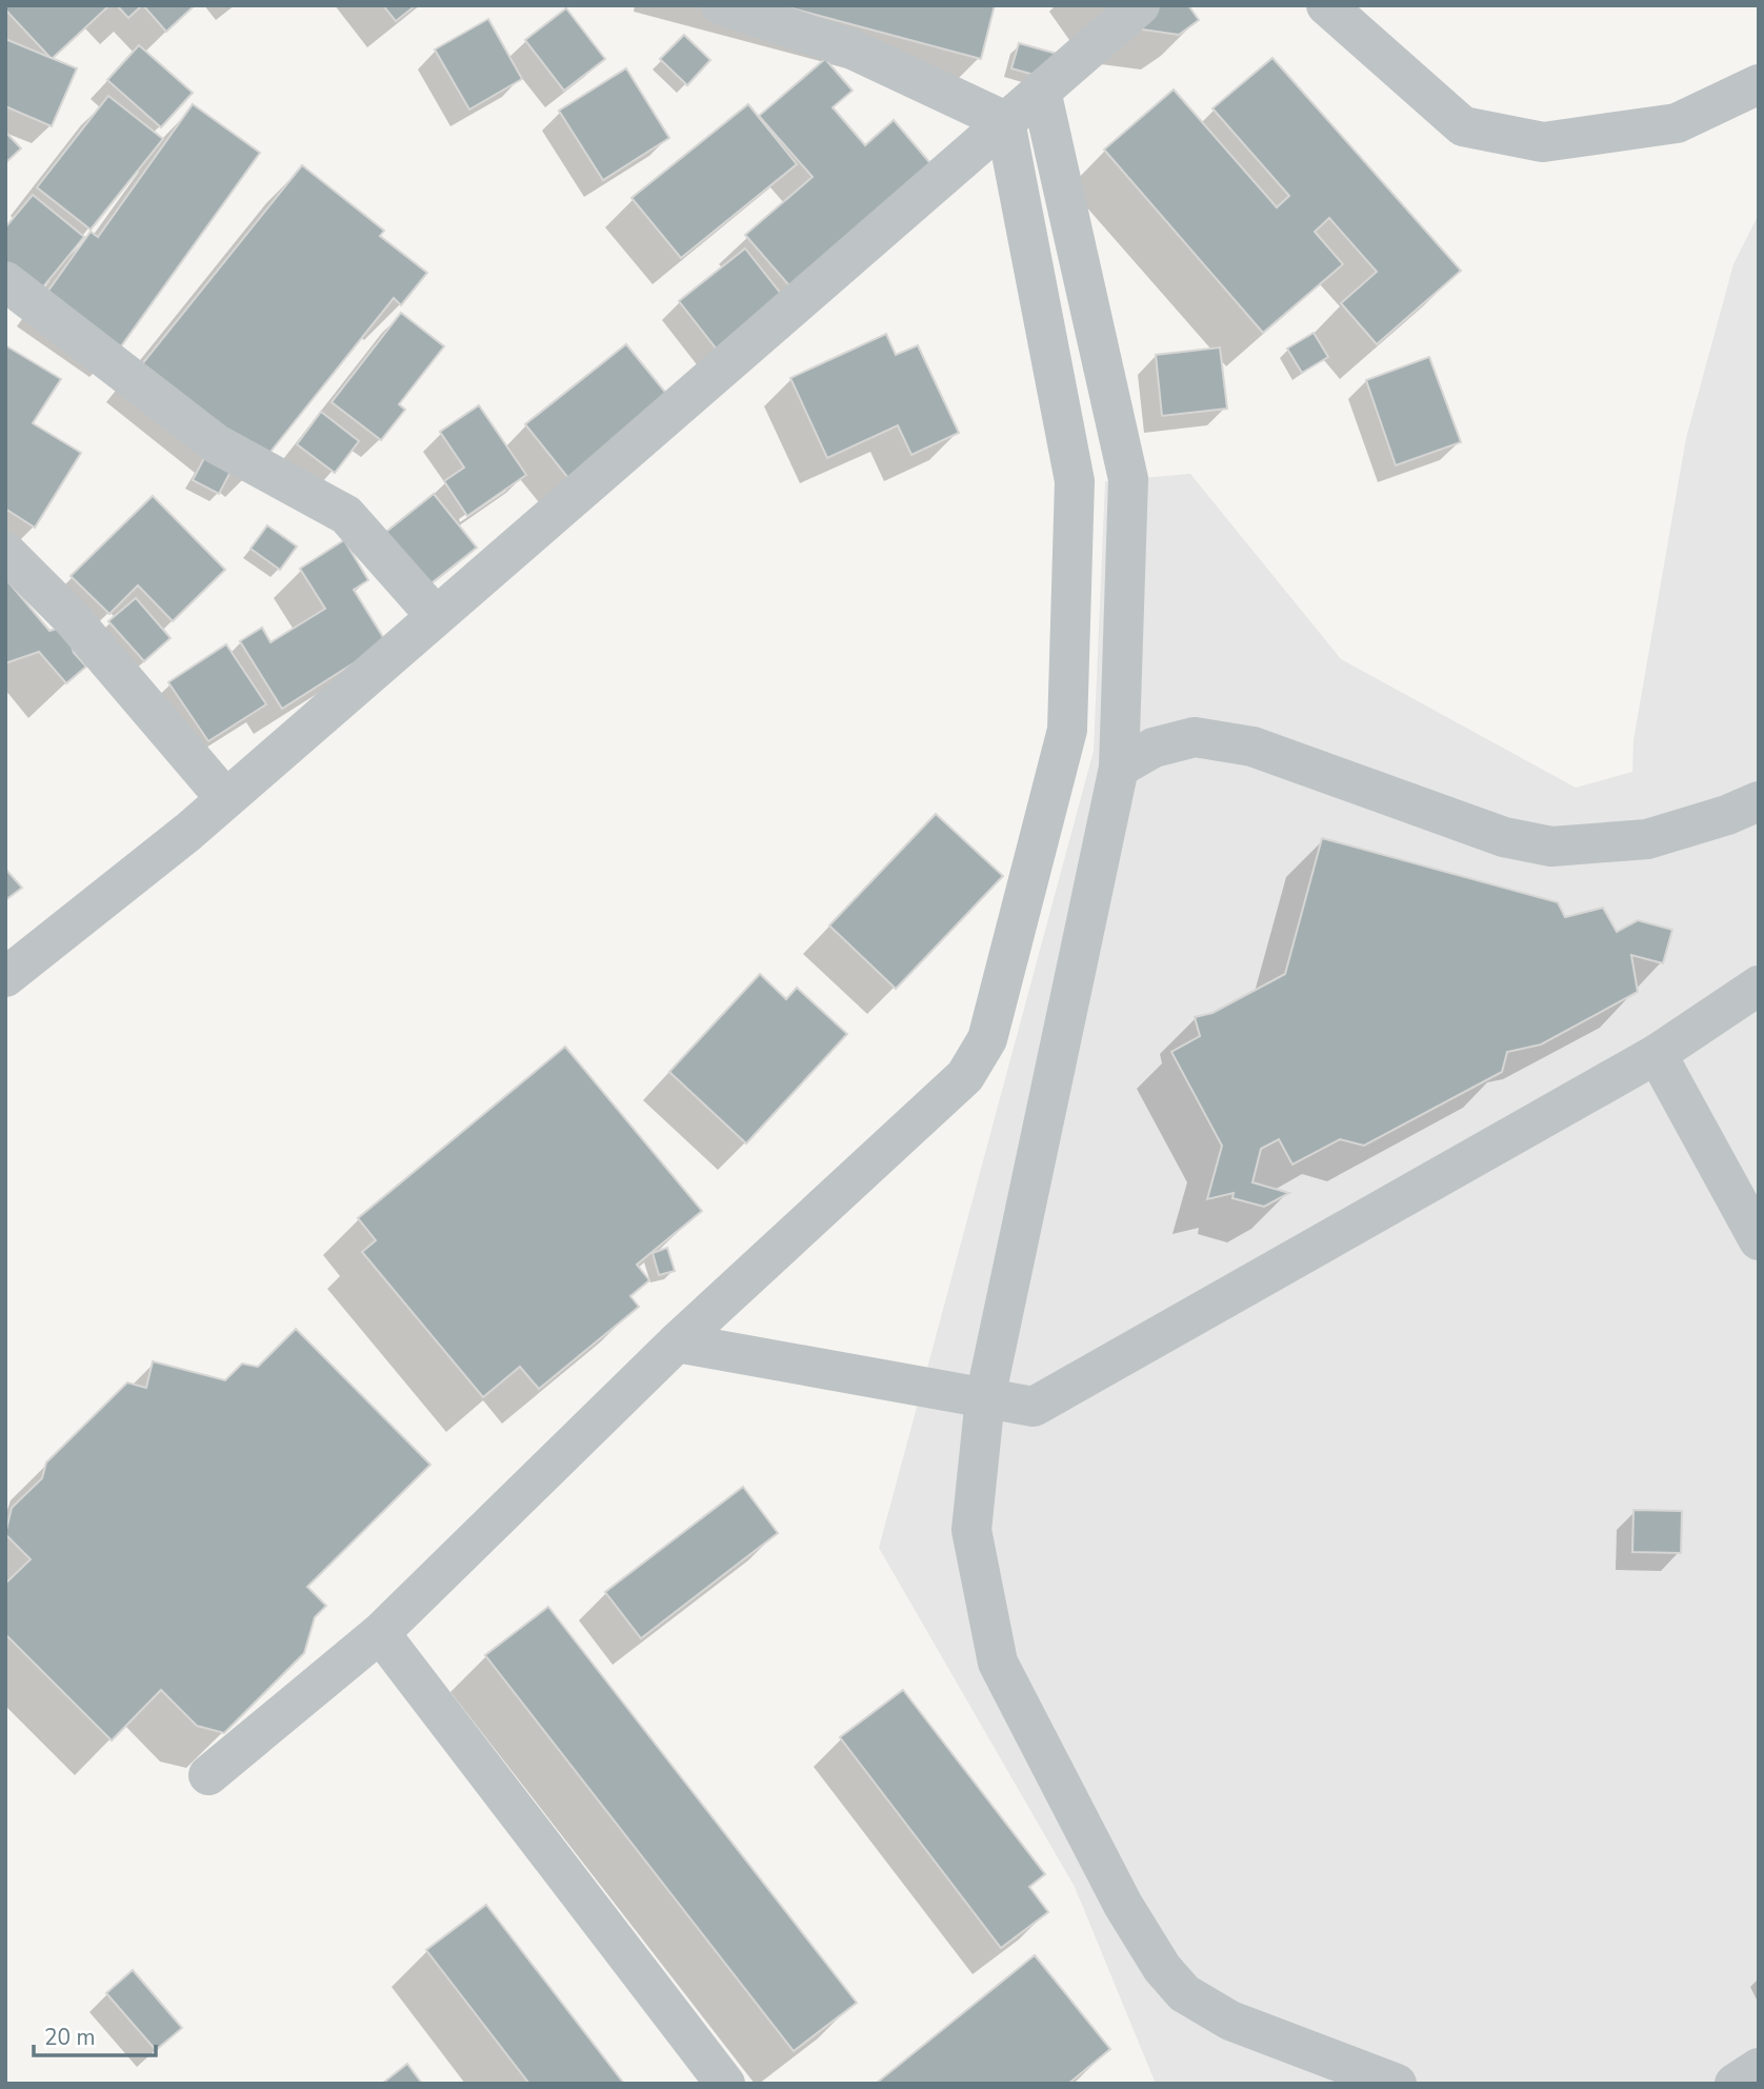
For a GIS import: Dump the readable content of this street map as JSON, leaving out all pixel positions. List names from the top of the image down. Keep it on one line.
{"scale_bar":"20 m"}
